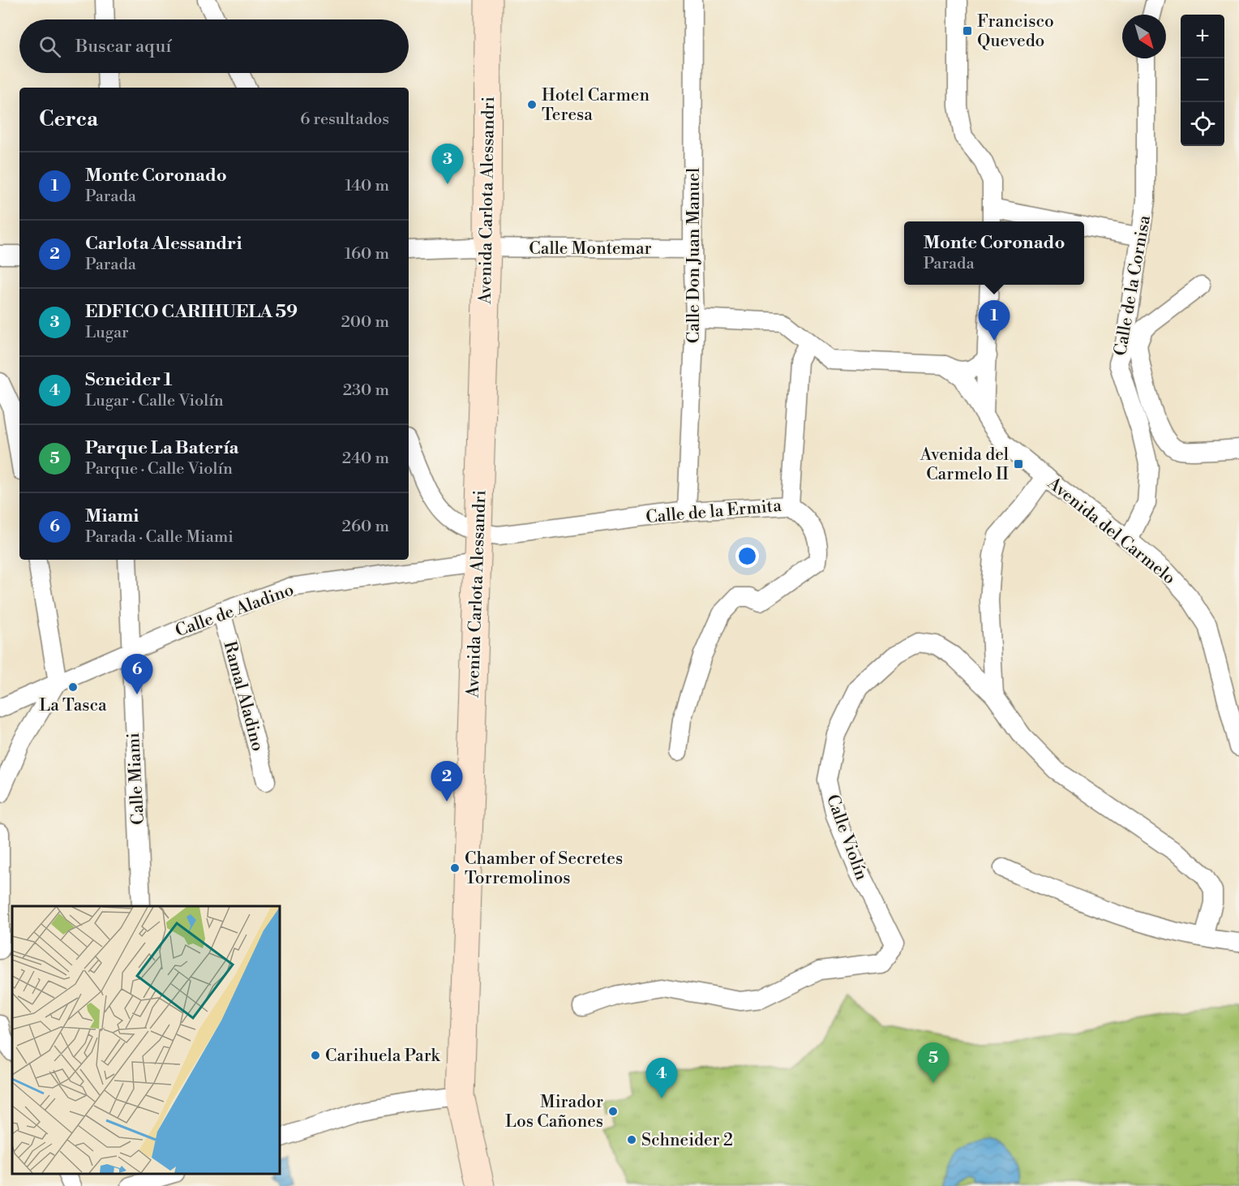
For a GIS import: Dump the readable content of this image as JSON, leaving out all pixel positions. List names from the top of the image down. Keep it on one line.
{"streets":{"main road":["Avenida Carlota Alessandri"],"street":["Calle Montemar","Calle Don Juan Manuel","Calle de la Cornisa","Calle de la Ermita","Avenida del Carmelo","Calle de Aladino","Ramal Aladino","Calle Miami","Calle Violín"]},"crossings":[["Avenida Carlota Alessandri","Calle Montemar"],["Avenida Carlota Alessandri","Calle de la Ermita"],["Avenida Carlota Alessandri","Calle de Aladino"],["Calle Montemar","Calle Don Juan Manuel"],["Calle Don Juan Manuel","Calle de la Ermita"],["Calle de la Cornisa","Avenida del Carmelo"],["Calle de Aladino","Ramal Aladino"],["Calle de Aladino","Calle Miami"]],"places":{"transit":["Francisco Quevedo","Avenida del Carmelo II"],"other":["Hotel Carmen Teresa","La Tasca","Chamber of Secretes Torremolinos","Carihuela Park","Mirador Los Cañones","Schneider 2"]},"north":"bottom right","page":{"map_buttons":["+","−"],"search":"Buscar aquí","heading":["Cerca","6 resultados"],"pins":["3","1","6","2","5","4"],"list":[{"mark":"1","name":"Monte Coronado","note":"Parada","value":"140 m"},{"mark":"2","name":"Carlota Alessandri","note":"Parada","value":"160 m"},{"mark":"3","name":"EDFICO CARIHUELA 59","note":"Lugar","value":"200 m"},{"mark":"4","name":"Scneider 1","note":"Lugar · Calle Violín","value":"230 m"},{"mark":"5","name":"Parque La Batería","note":"Parque · Calle Violín","value":"240 m"},{"mark":"6","name":"Miami","note":"Parada · Calle Miami","value":"260 m"}],"popup":["Monte Coronado","Parada"]}}
